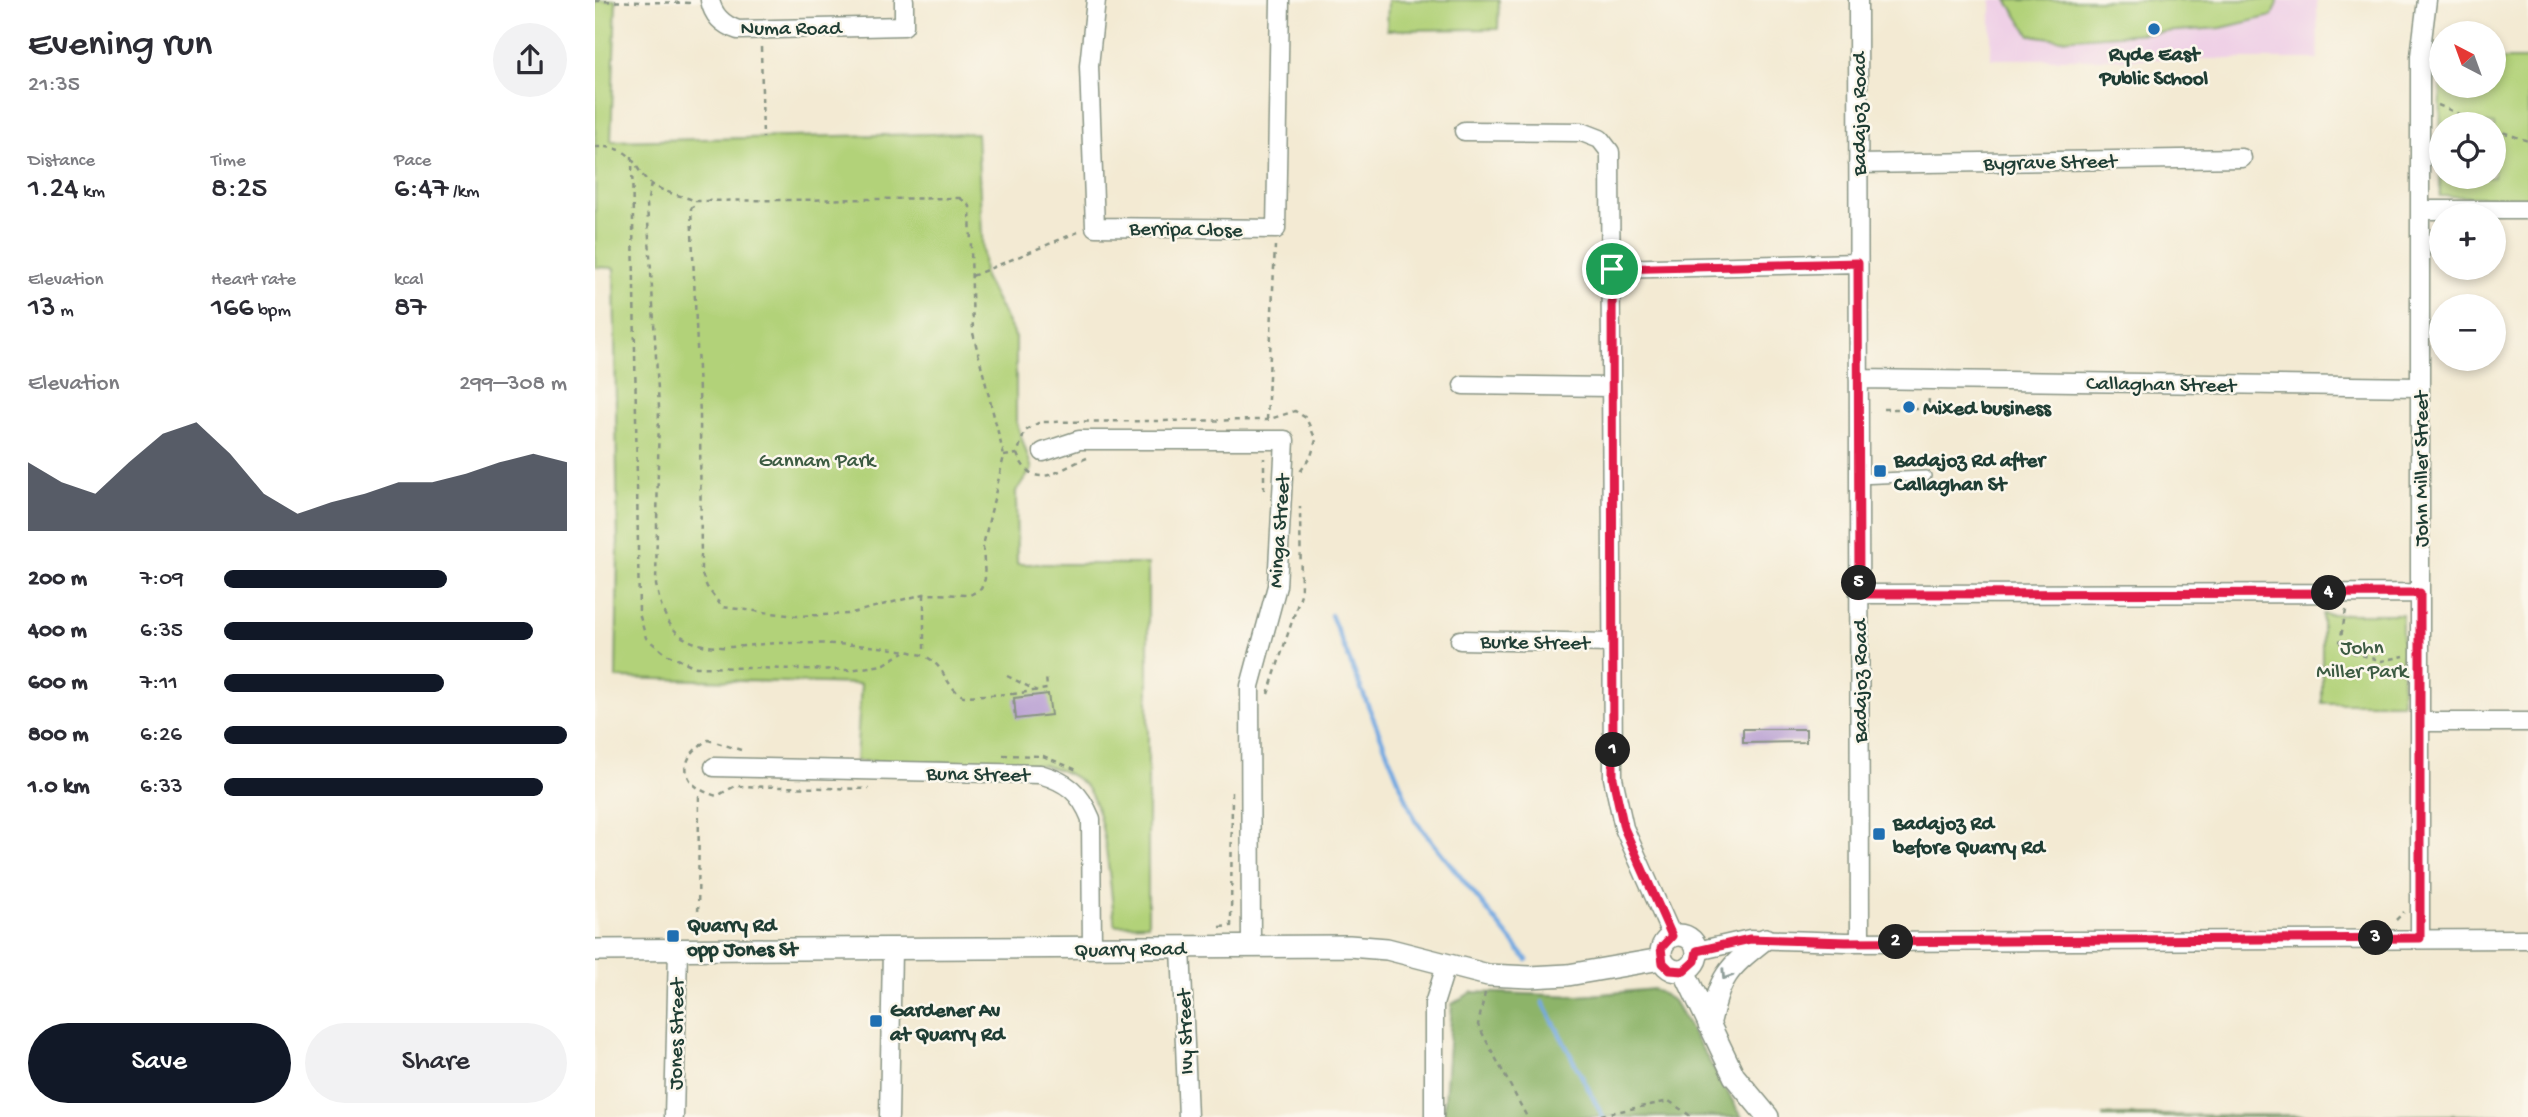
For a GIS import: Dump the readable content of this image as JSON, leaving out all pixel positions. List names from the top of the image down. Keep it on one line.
{"streets":{"street":["Numa Road","Badajoz Road","Bygrave Street","Berripa Close","Callaghan Street","John Miller Street","Minga Street","Burke Street","Buna Street","Quarry Road","Ivy Street","Jones Street"]},"crossings":[["Badajoz Road","Bygrave Street"],["Badajoz Road","Callaghan Street"],["Callaghan Street","John Miller Street"],["Minga Street","Quarry Road"],["Buna Street","Quarry Road"],["Quarry Road","Ivy Street"],["Quarry Road","Jones Street"]],"parks":["Gannam Park","John Miller Park"],"places":{"other":["Ryde East Public School","Mixed business"],"transit":["Badajoz Rd after Callaghan St","Badajoz Rd before Quarry Rd","Quarry Rd opp Jones St","Gardener Av at Quarry Rd"]},"north":"top left","page":{"heading":["Evening run","21:35"],"map_buttons":["+","−"],"stats":[["Distance","1.24 km"],["Time","8:25"],["Pace","6:47 /km"],["Elevation","13 m"],["Heart rate","166 bpm"],["kcal","87"]],"chart":["Elevation","299–308 m"],"list":[{"name":"200 m","note":"7:09"},{"name":"400 m","note":"6:35"},{"name":"600 m","note":"7:11"},{"name":"800 m","note":"6:26"},{"name":"1.0 km","note":"6:33"}],"pins":["5","4","1","3","2"],"buttons":["Save","Share"]}}
